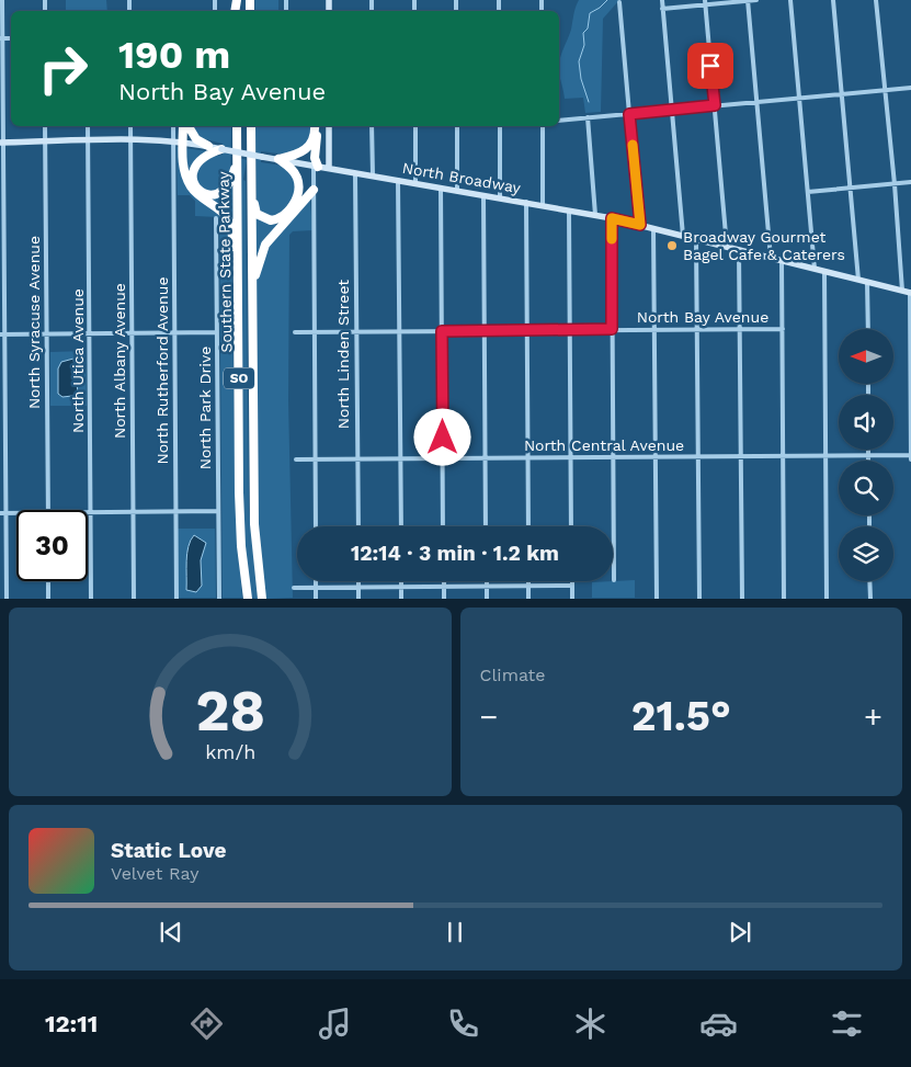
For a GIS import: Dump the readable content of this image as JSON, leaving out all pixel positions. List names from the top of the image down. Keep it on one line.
{"streets":{"highway":["Southern State Parkway","SO"],"main road":["North Broadway"],"street":["North Bay Avenue","North Syracuse Avenue","North Linden Street","North Utica Avenue","North Albany Avenue","North Rutherford Avenue","North Park Drive","North Central Avenue"]},"crossings":[["North Broadway","North Syracuse Avenue"],["North Broadway","North Linden Street"],["North Broadway","North Utica Avenue"],["North Broadway","North Albany Avenue"],["North Broadway","North Rutherford Avenue"],["North Bay Avenue","North Linden Street"],["North Linden Street","North Central Avenue"]],"places":["Broadway Gourmet Bagel Cafe & Caterers"],"north":"left","page":{"turn":["190 m","North Bay Avenue"],"limit":"30","trip":"12:14 · 3 min · 1.2 km","tile":"Climate","heat":["−","21.5°","+"],"song":["Static Love","Velvet Ray"],"tabs":"12:11","gauge":["28","km/h"]}}
